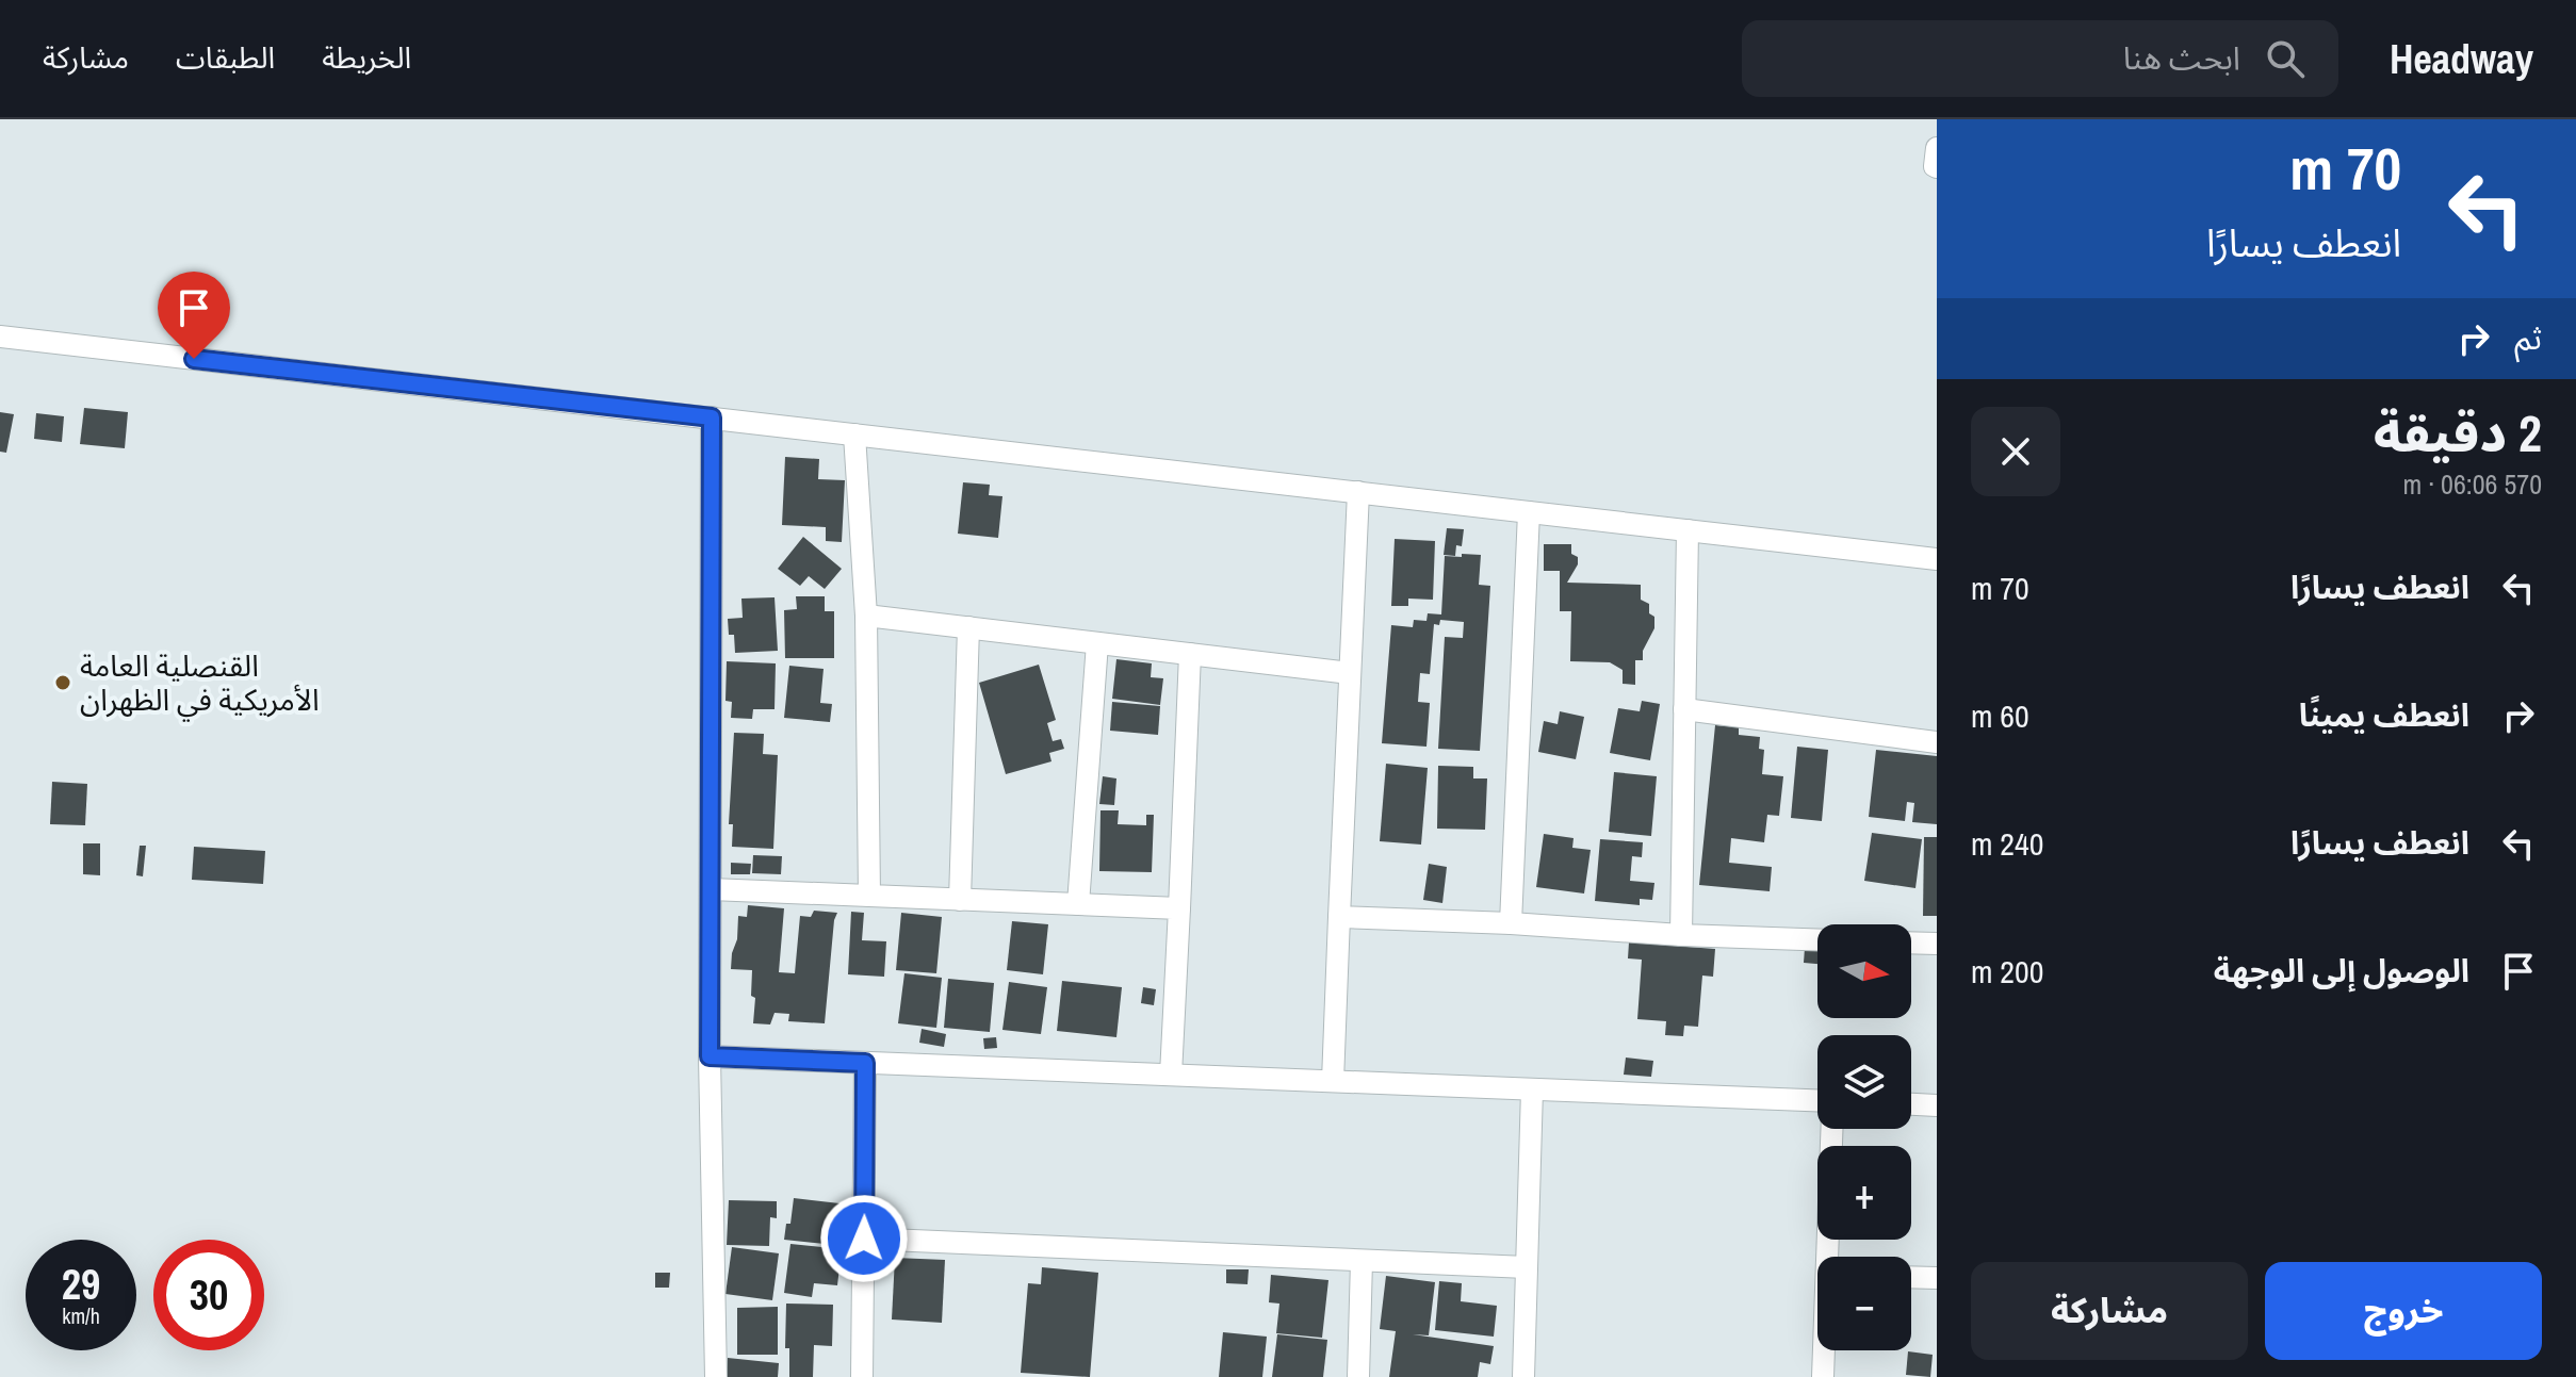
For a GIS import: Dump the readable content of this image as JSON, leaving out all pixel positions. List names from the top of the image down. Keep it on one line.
{"places":["القنصلية العامة الأمريكية في الظهران"],"north":"right","page":{"header":"Headway","search":"ابحث هنا","nav":["الخريطة","الطبقات","مشاركة"],"turn":["70 m","انعطف يسارًا"],"then":"ثم","heading":["2 دقيقة","570 m · 06:06"],"list":[{"name":"انعطف يسارًا","value":"70 m"},{"name":"انعطف يمينًا","value":"60 m"},{"name":"انعطف يسارًا","value":"240 m"},{"name":"الوصول إلى الوجهة","value":"200 m"}],"map_buttons":["+","−"],"speed":"29 km/h","limit":"30","buttons":["خروج","مشاركة"]}}
